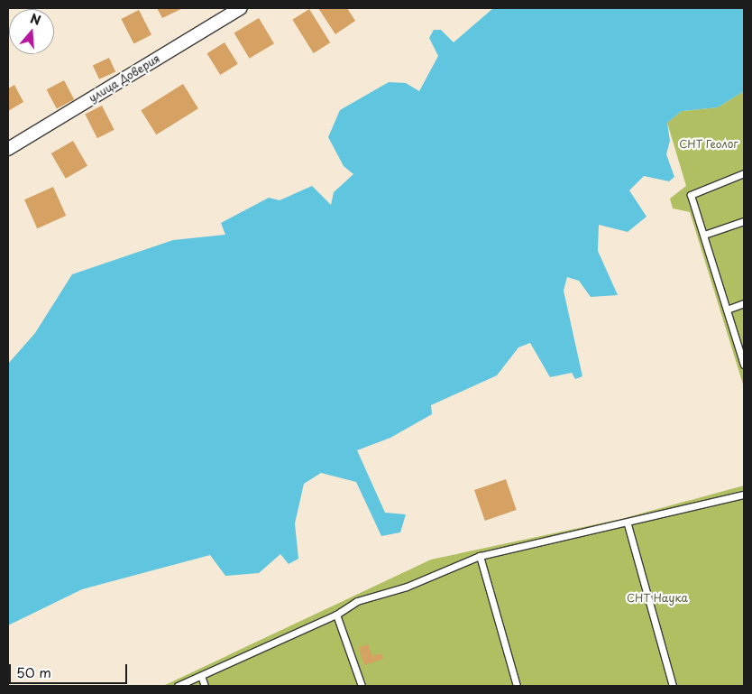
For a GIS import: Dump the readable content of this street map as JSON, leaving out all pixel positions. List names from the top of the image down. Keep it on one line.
{"streets":{"street":["улица Доверия"]},"parks":["СНТ Геолог","СНТ Наука"],"scale_bar":"50 m","north":"top"}
